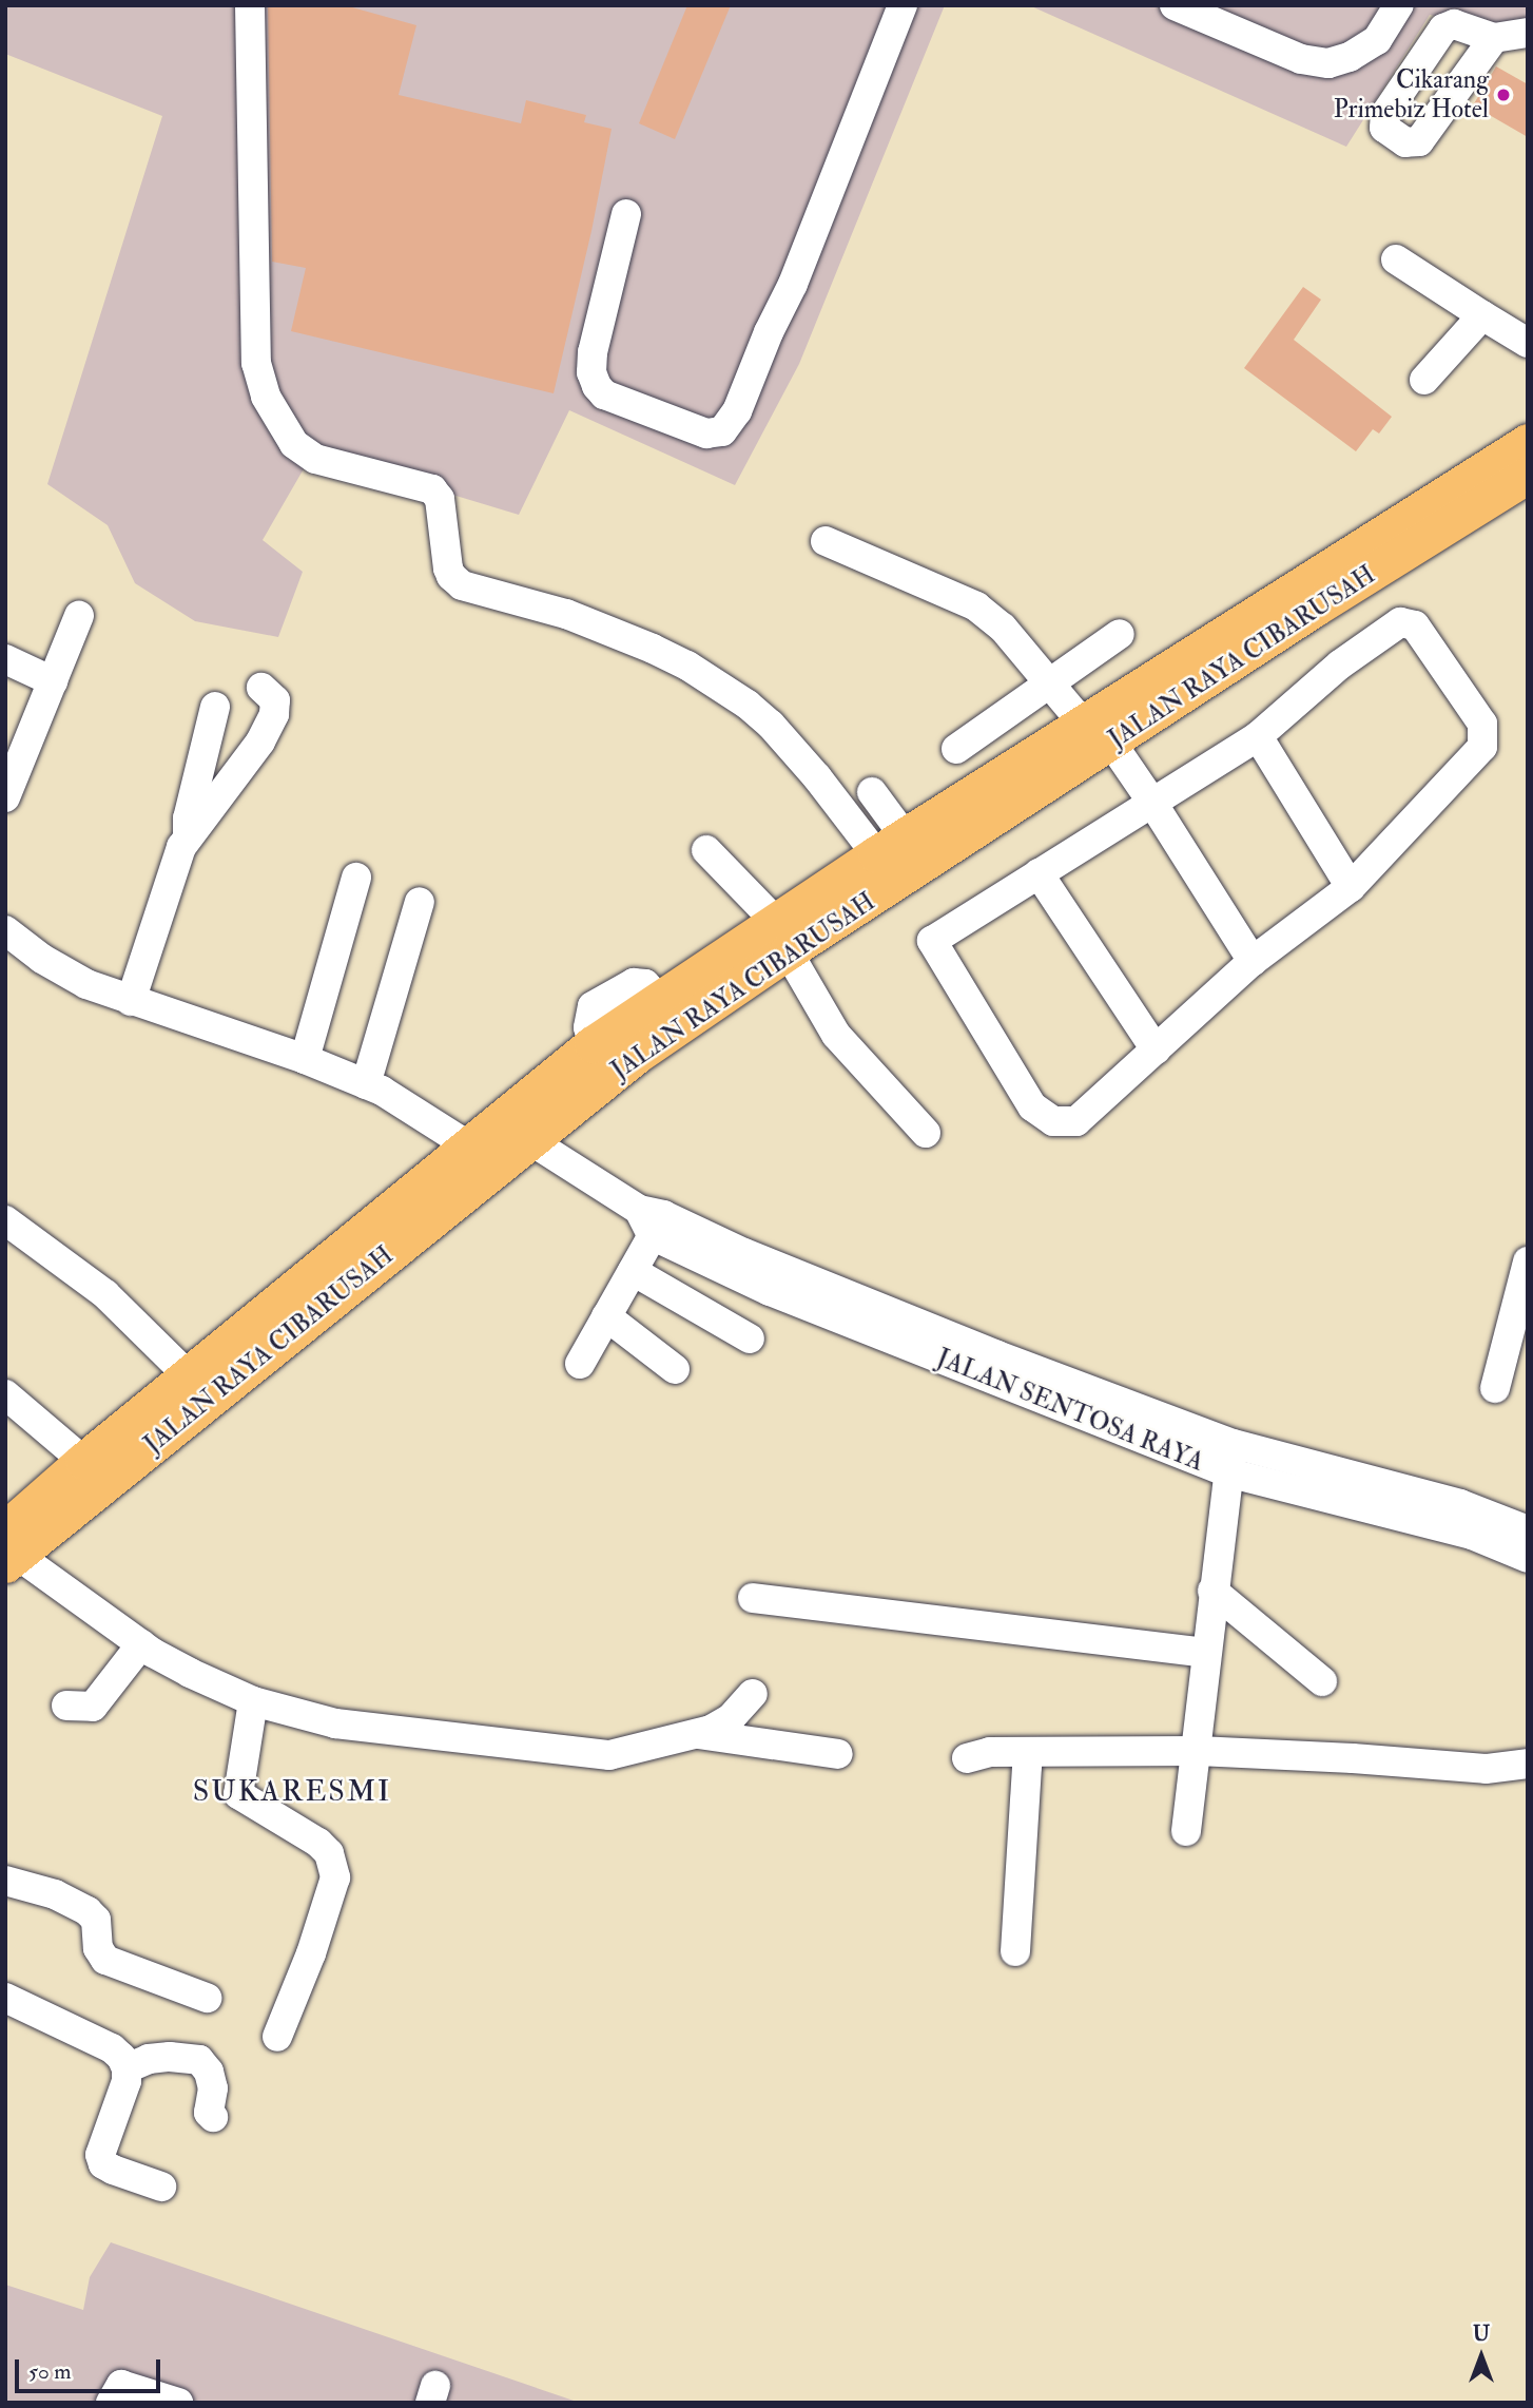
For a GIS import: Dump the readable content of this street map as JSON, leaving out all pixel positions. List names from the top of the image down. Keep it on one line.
{"streets":{"main road":["JALAN RAYA CIBARUSAH"],"street":["JALAN SENTOSA RAYA"]},"crossings":[["JALAN RAYA CIBARUSAH","JALAN SENTOSA RAYA"]],"districts":["SUKARESMI"],"places":["Cikarang Primebiz Hotel"],"scale_bar":"50 m","north":"top"}
